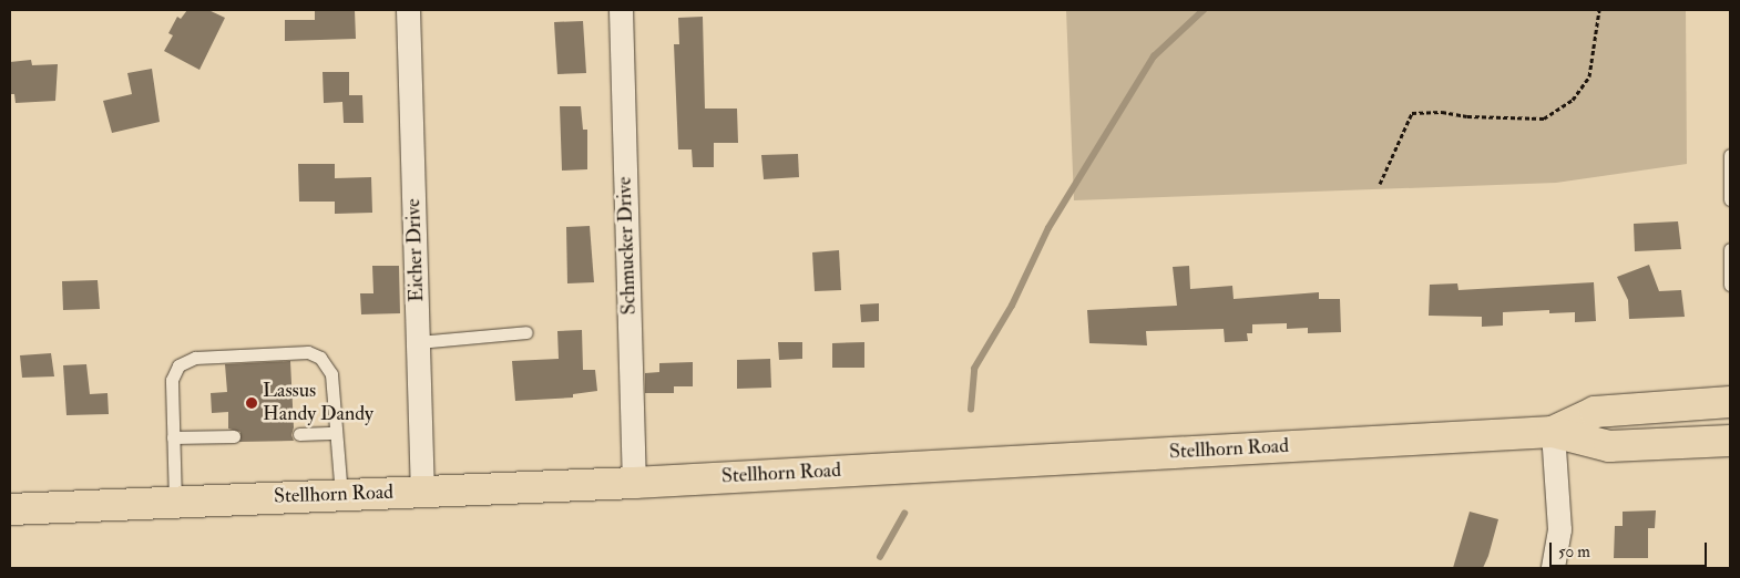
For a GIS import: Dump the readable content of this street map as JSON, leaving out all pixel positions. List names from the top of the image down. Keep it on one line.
{"streets":{"main road":["Stellhorn Road"],"street":["Schmucker Drive","Eicher Drive"]},"crossings":[["Schmucker Drive","Stellhorn Road"],["Eicher Drive","Stellhorn Road"]],"places":["Lassus Handy Dandy"],"scale_bar":"50 m"}
